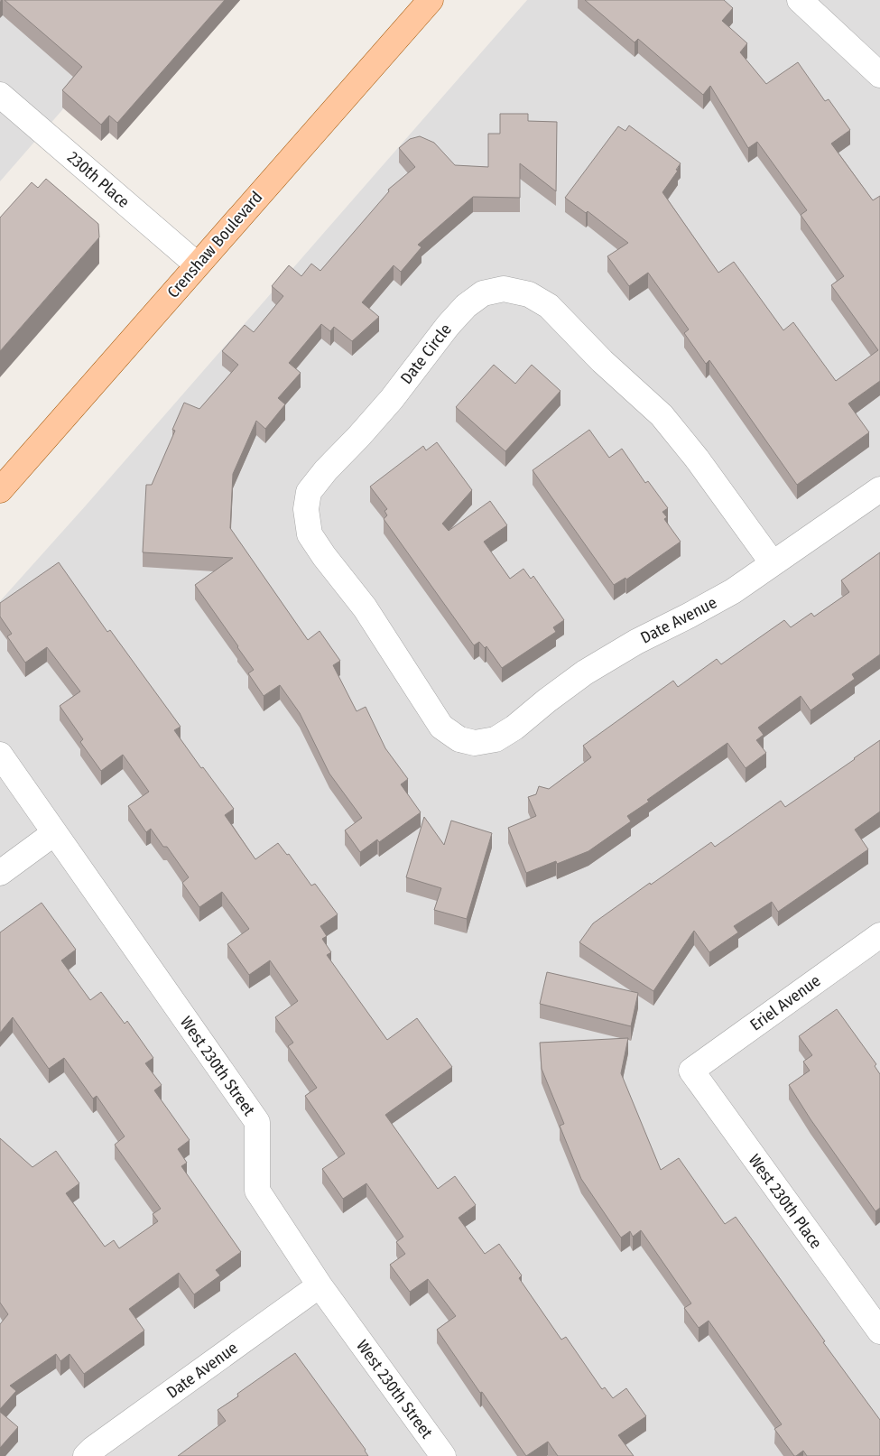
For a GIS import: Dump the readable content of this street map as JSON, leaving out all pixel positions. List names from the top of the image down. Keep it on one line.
{"streets":{"main road":["Crenshaw Boulevard"],"street":["230th Place","Date Circle","Date Avenue","Eriel Avenue","West 230th Street","West 230th Place"]},"crossings":[["230th Place","Crenshaw Boulevard"],["Date Circle","Date Avenue"],["Date Avenue","West 230th Street"],["Eriel Avenue","West 230th Place"]]}
